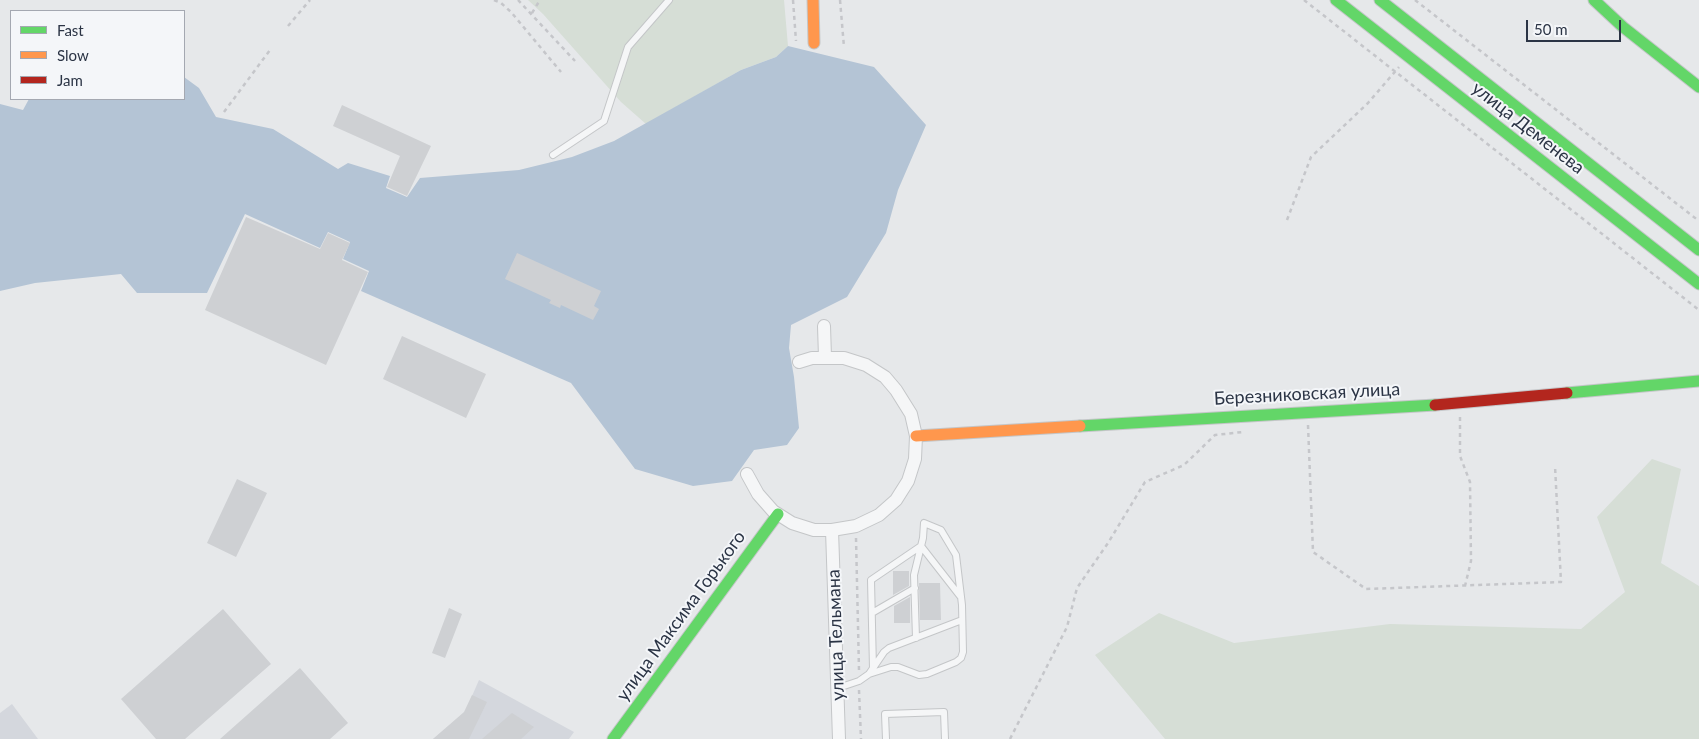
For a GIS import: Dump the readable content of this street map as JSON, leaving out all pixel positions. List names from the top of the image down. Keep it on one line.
{"streets":{"street":["улица Деменева","Березниковская улица","улица Максима Горького","улица Тельмана"]},"legend":["Fast","Slow","Jam"],"scale_bar":"50 m"}
